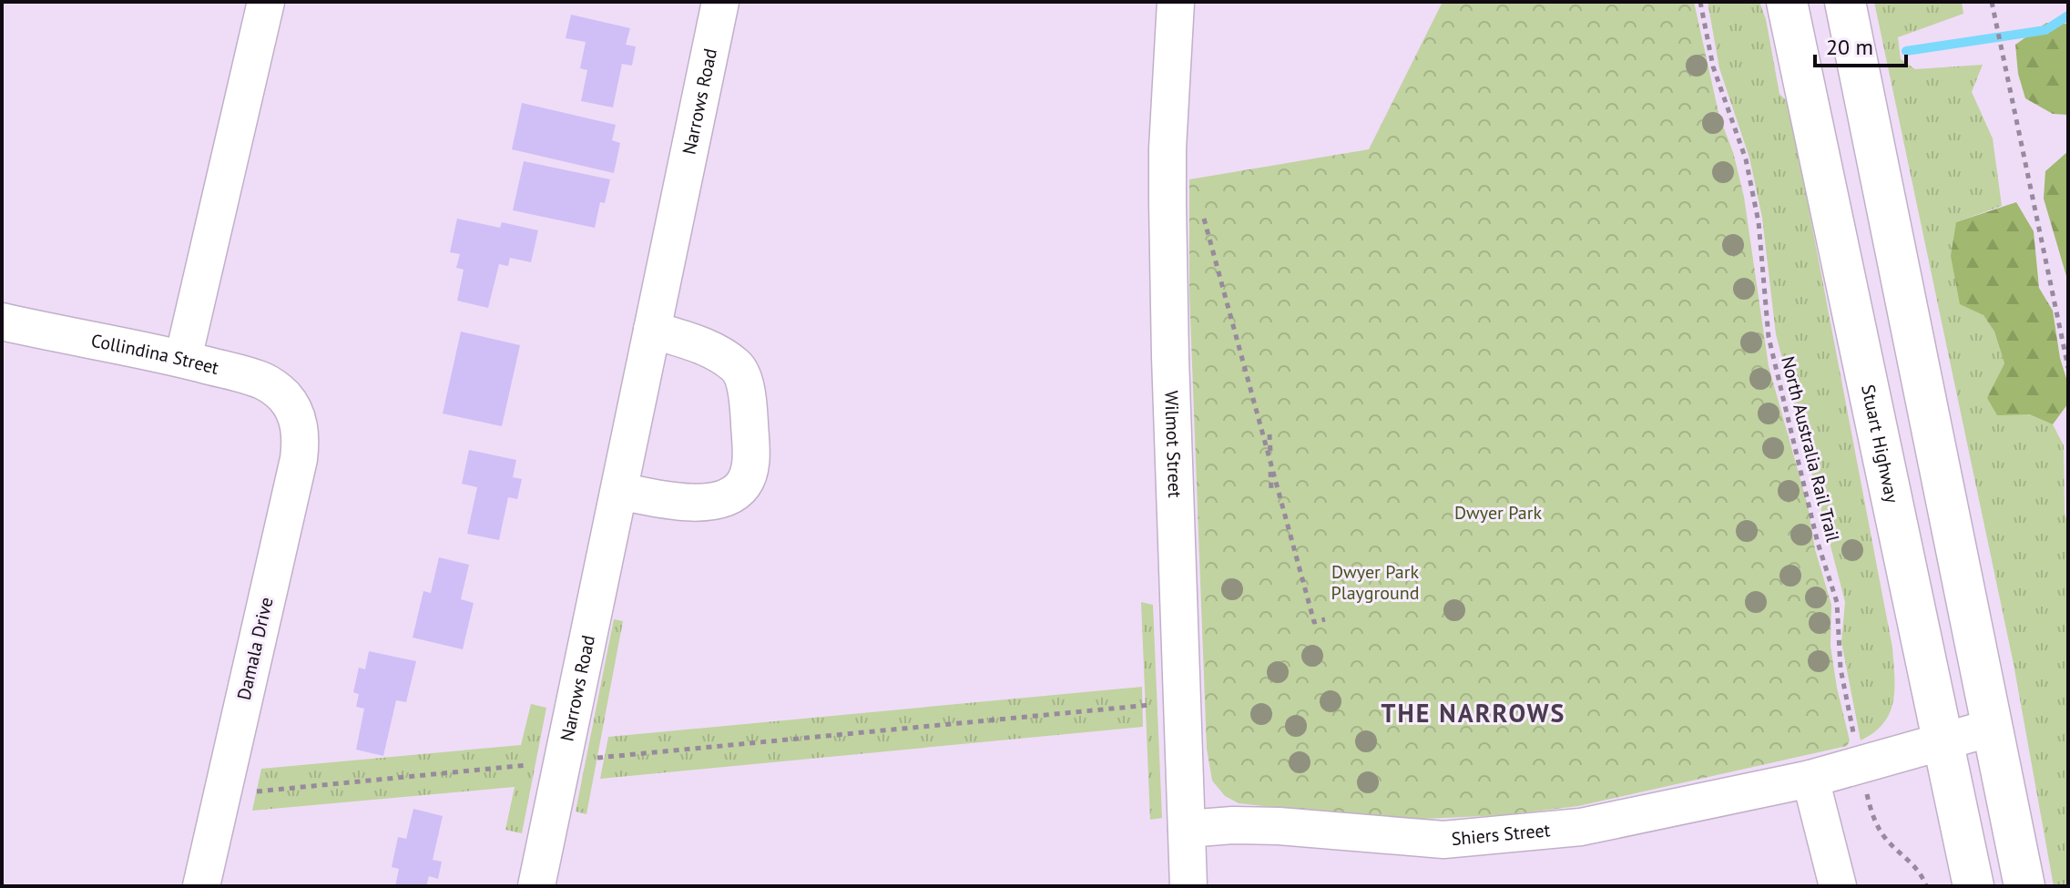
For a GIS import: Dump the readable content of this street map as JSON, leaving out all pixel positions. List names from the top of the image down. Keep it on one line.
{"streets":{"highway":["Stuart Highway"],"street":["Narrows Road","Collindina Street","Wilmot Street","Damala Drive","Shiers Street"],"path":["North Australia Rail Trail"]},"crossings":[["Collindina Street","Damala Drive"],["Wilmot Street","Shiers Street"],["Stuart Highway","Shiers Street"],["North Australia Rail Trail","Shiers Street"]],"districts":["THE NARROWS"],"parks":["Dwyer Park","Dwyer Park Playground"],"scale_bar":"20 m"}
